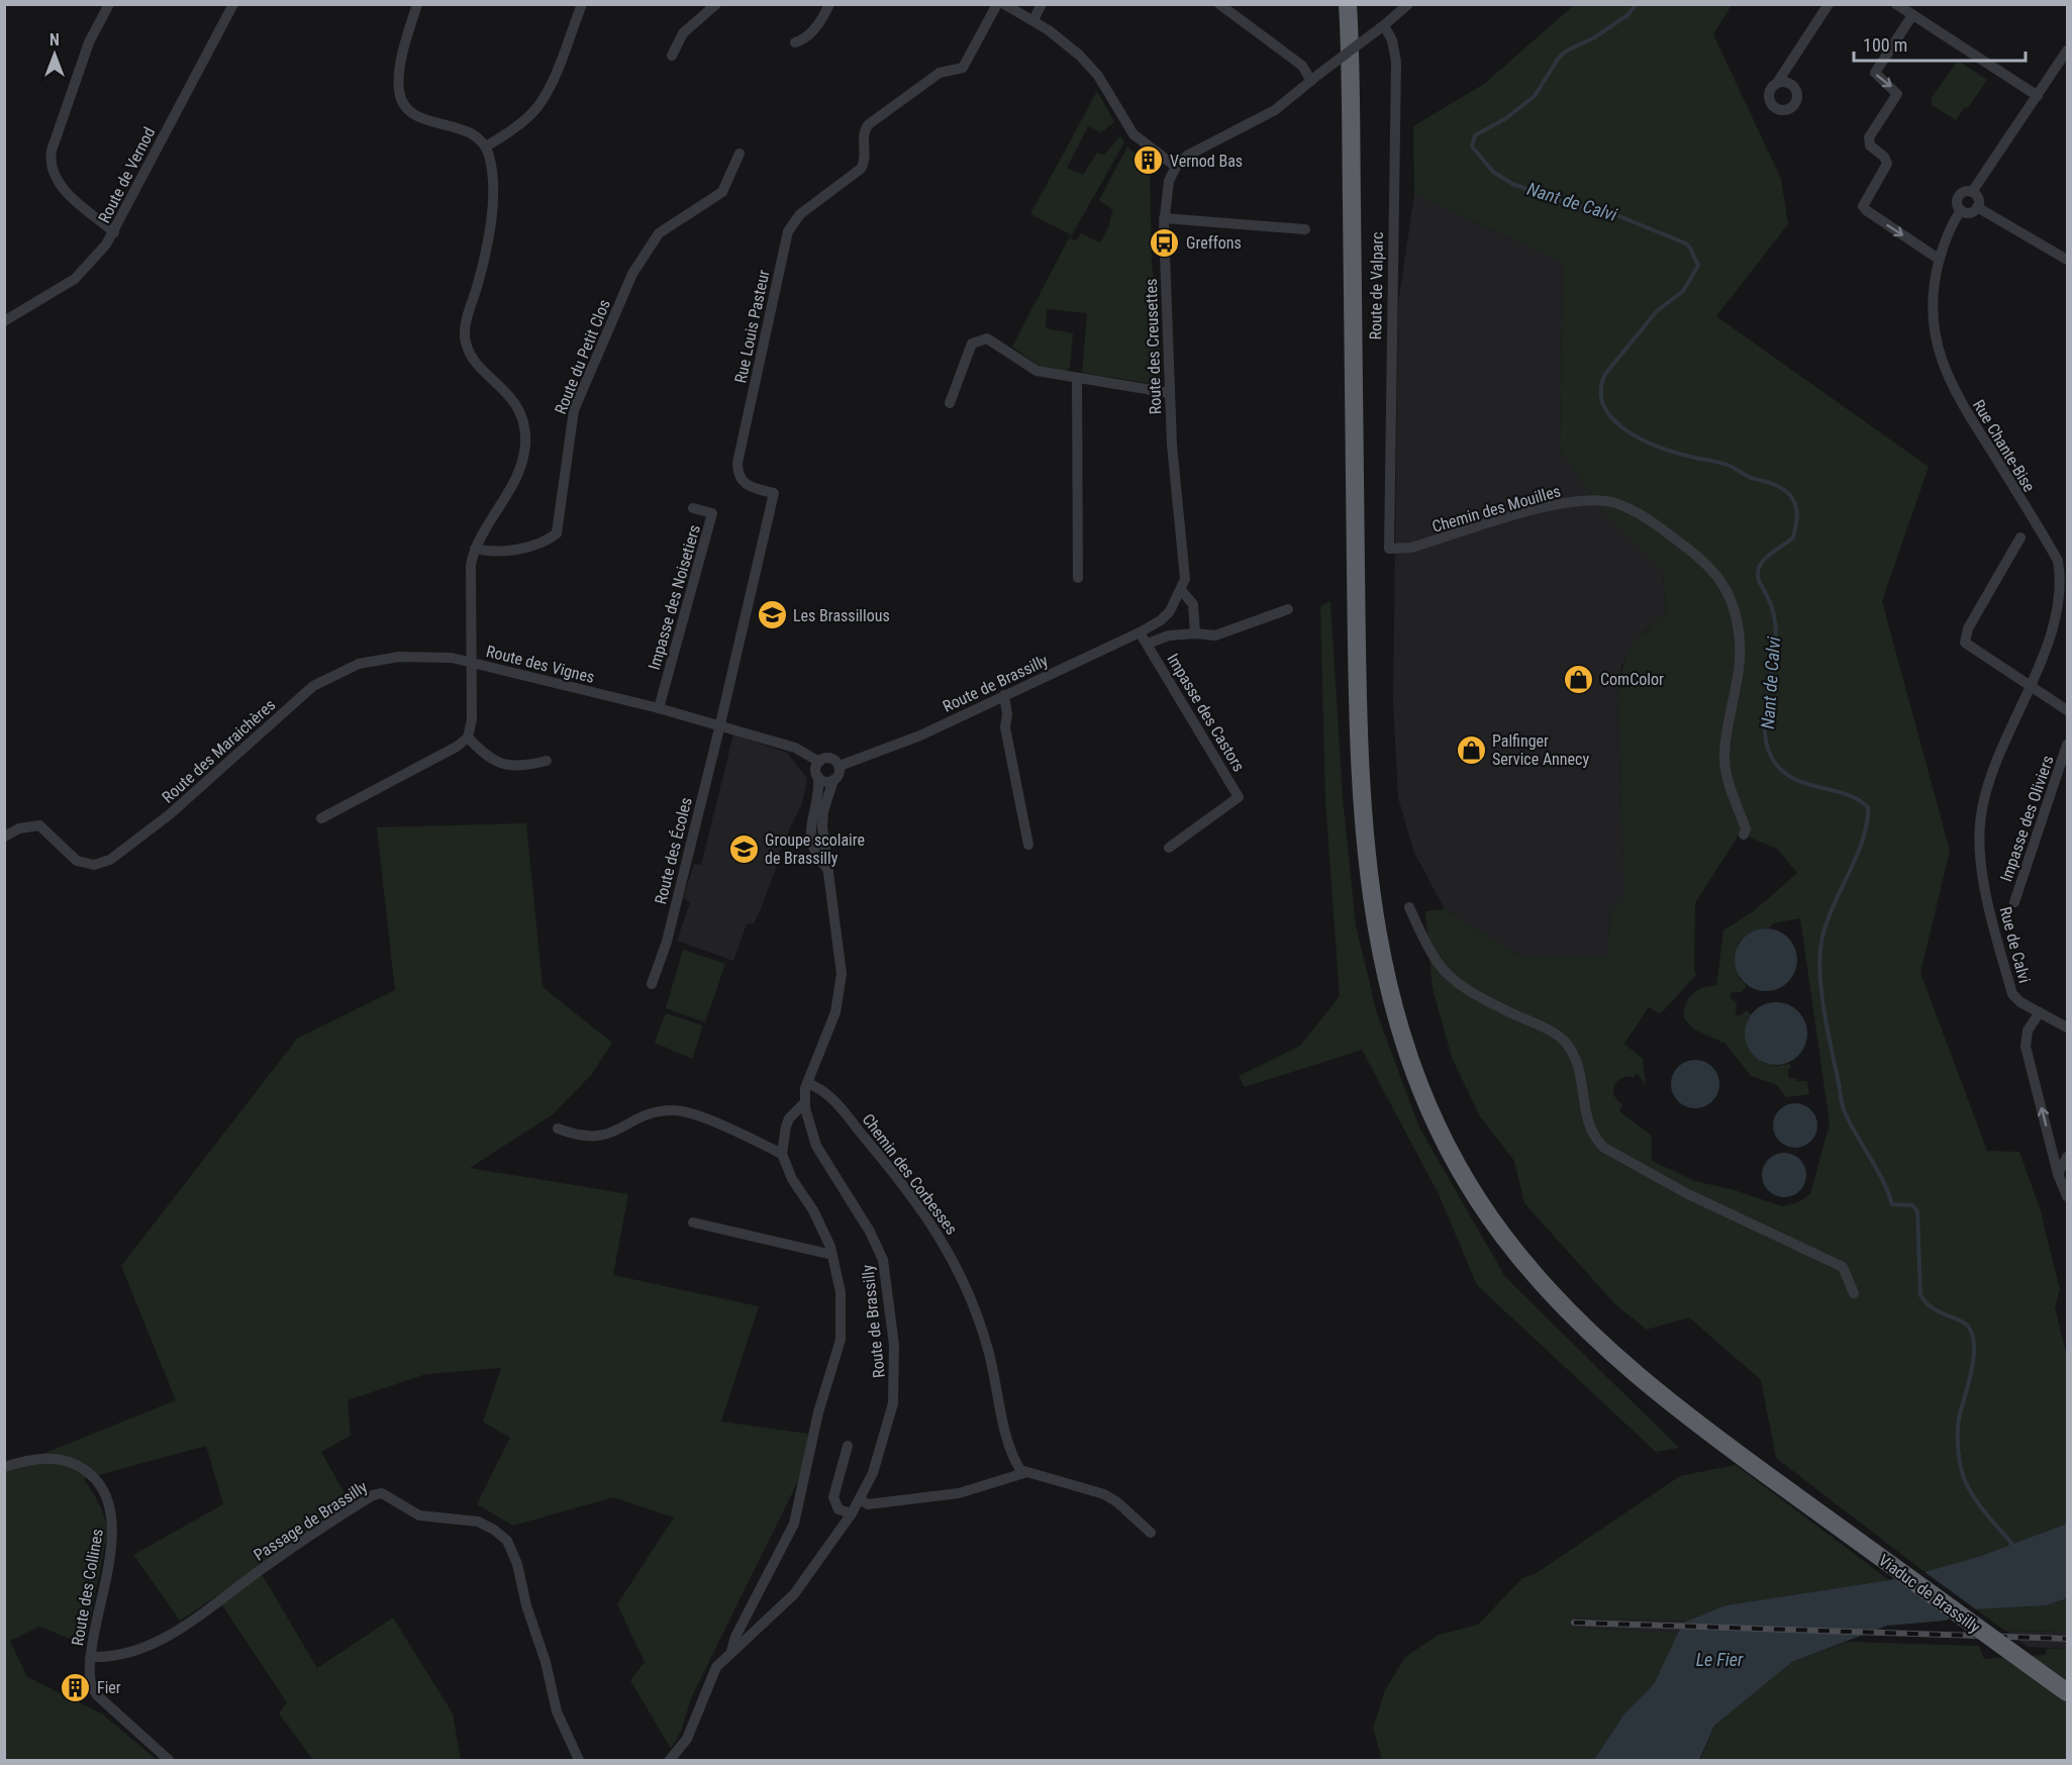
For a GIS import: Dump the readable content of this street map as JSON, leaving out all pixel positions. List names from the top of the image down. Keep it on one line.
{"streets":{"highway":["Viaduc de Brassilly"],"street":["Route de Vernod","Route de Valparc","Rue Louis Pasteur","Route des Creusettes","Route du Petit Clos","Rue Chante-Bise","Chemin des Mouilles","Impasse des Noisetiers","Route des Vignes","Route de Brassilly","Impasse des Castors","Route des Maraichères","Impasse des Oliviers","Route des Écoles","Rue de Calvi","Chemin des Corbesses","Passage de Brassilly","Route des Collines"]},"crossings":[["Route de Valparc","Chemin des Mouilles"],["Rue Louis Pasteur","Route des Vignes"],["Rue Louis Pasteur","Route des Écoles"],["Route des Creusettes","Route de Brassilly"],["Route du Petit Clos","Route des Vignes"],["Rue Chante-Bise","Rue de Calvi"],["Impasse des Noisetiers","Route des Vignes"],["Route des Vignes","Route de Brassilly"],["Route des Vignes","Route des Maraichères"],["Route des Vignes","Route des Écoles"],["Route de Brassilly","Impasse des Castors"],["Route de Brassilly","Chemin des Corbesses"],["Passage de Brassilly","Route des Collines"]],"water":["Nant de Calvi","Le Fier"],"places":{"building":["Vernod Bas","Fier"],"bus stop":["Greffons"],"school or university":["Les Brassillous","Groupe scolaire de Brassilly"],"shop":["ComColor","Palfinger Service Annecy"]},"scale_bar":"100 m","north":"top"}
